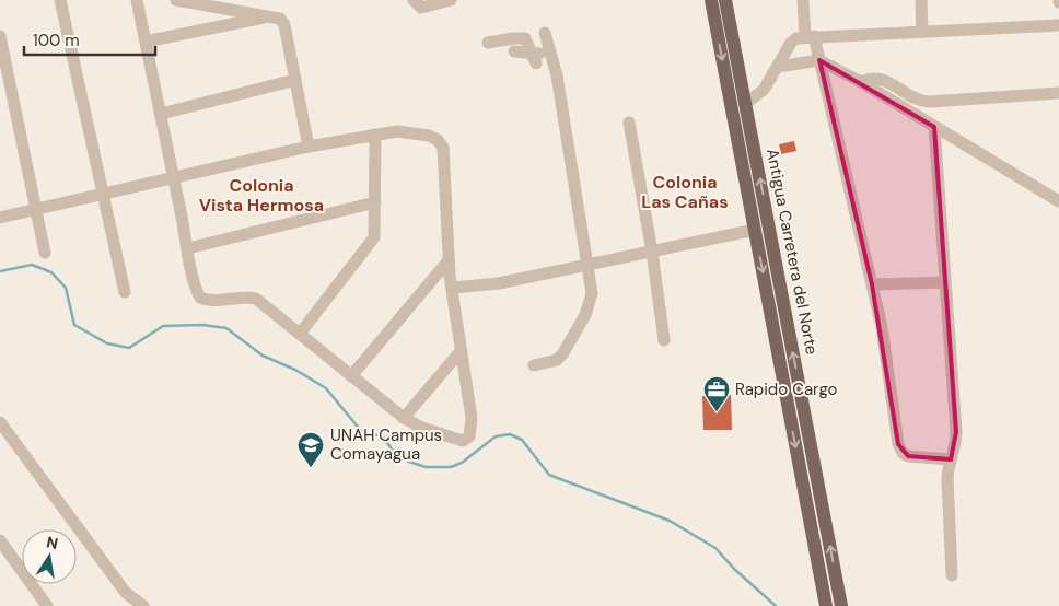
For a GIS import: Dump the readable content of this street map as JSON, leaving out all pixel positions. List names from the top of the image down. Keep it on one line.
{"streets":{"main road":["Antigua Carretera del Norte"]},"districts":["Colonia Las Cañas","Colonia Vista Hermosa"],"places":{"office":["Rapido Cargo"],"school or university":["UNAH Campus Comayagua"]},"scale_bar":"100 m","north":"top"}
